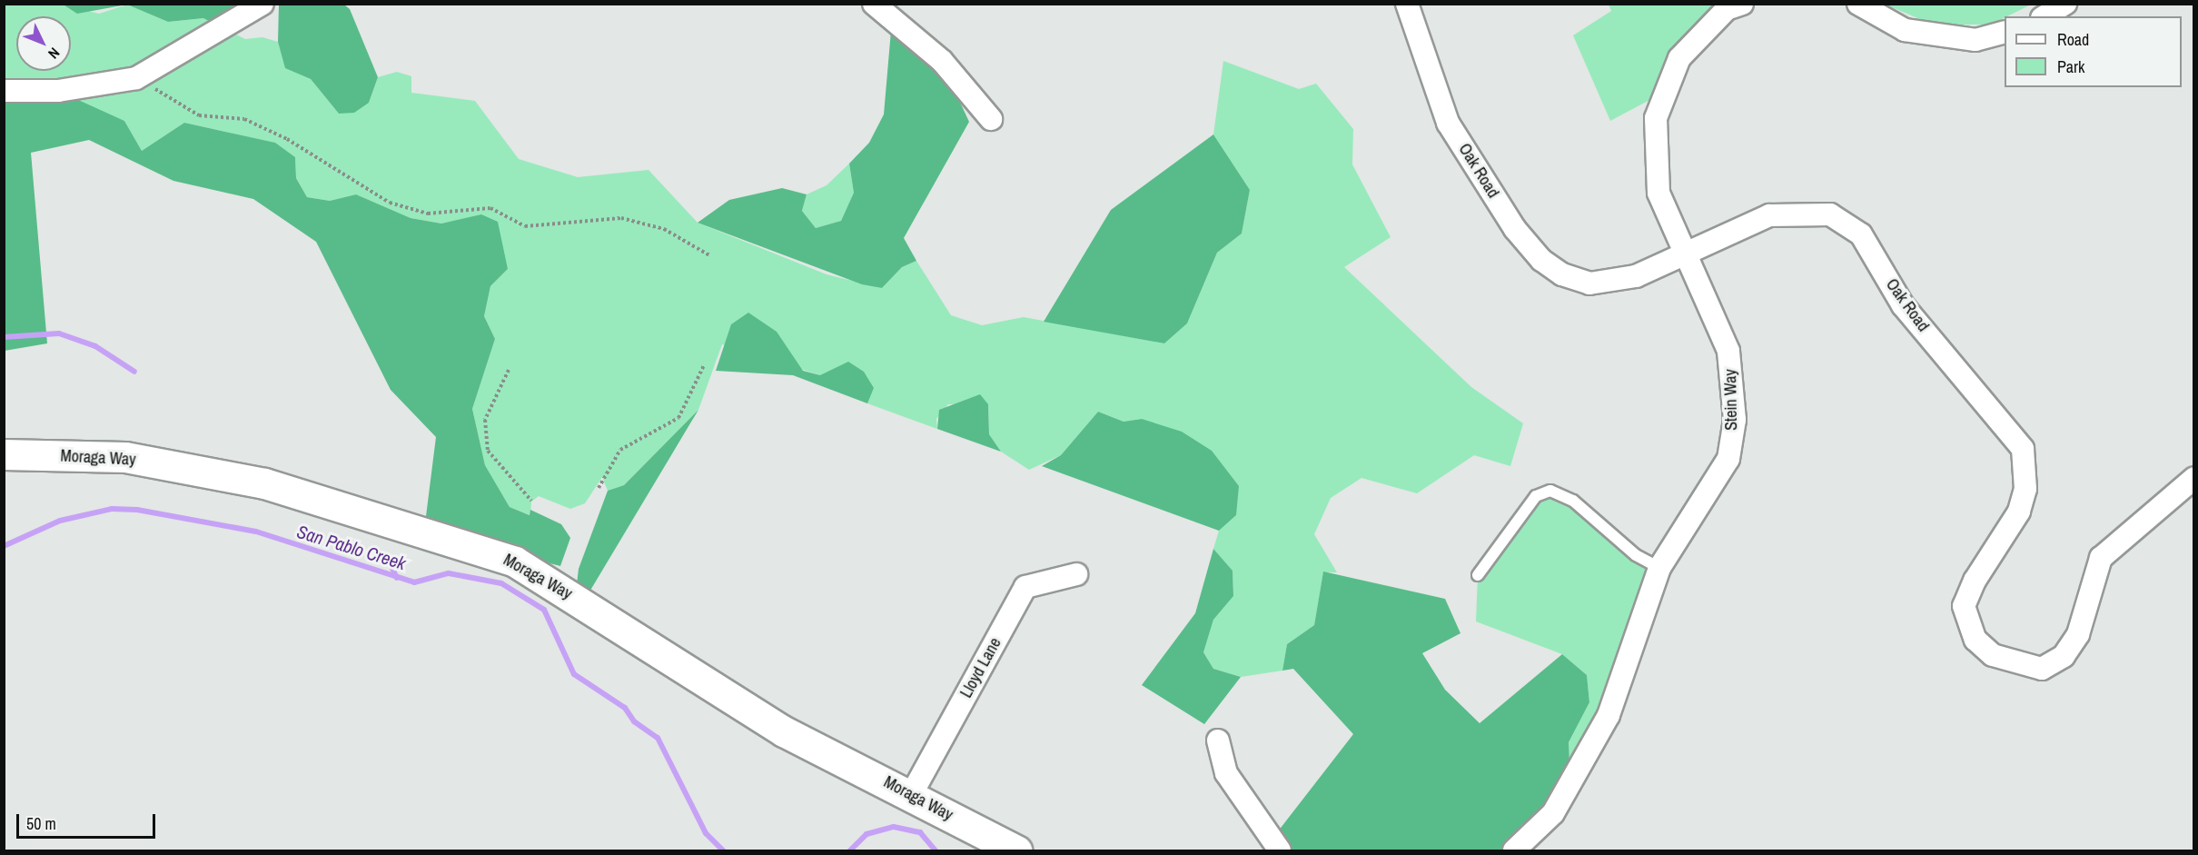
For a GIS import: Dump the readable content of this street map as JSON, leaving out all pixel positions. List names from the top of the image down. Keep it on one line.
{"streets":{"main road":["Moraga Way"],"street":["Oak Road","Stein Way","Lloyd Lane"]},"crossings":[["Oak Road","Stein Way"],["Moraga Way","Lloyd Lane"]],"water":["San Pablo Creek"],"legend":["Road","Park"],"scale_bar":"50 m","north":"bottom right"}
